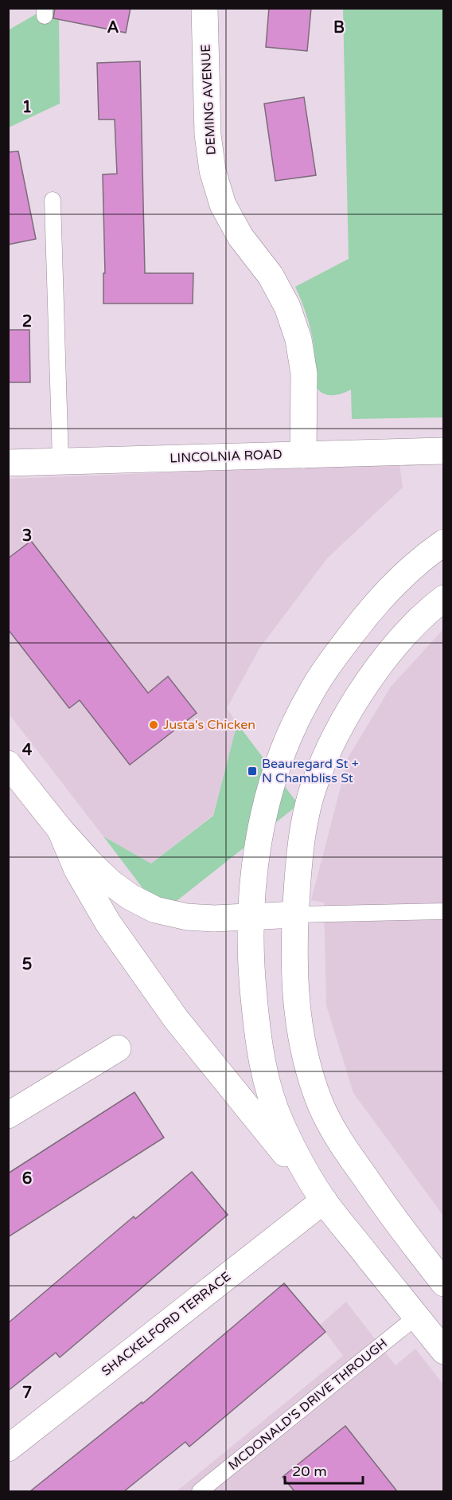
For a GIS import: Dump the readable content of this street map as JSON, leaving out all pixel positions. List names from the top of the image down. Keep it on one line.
{"streets":{"main road":["DEMING AVENUE","LINCOLNIA ROAD","SHACKELFORD TERRACE"],"lane":["MCDONALD'S DRIVE THROUGH"]},"crossings":[["DEMING AVENUE","LINCOLNIA ROAD"]],"places":{"other":["Justa's Chicken"],"transit":["Beauregard St + N Chambliss St"]},"scale_bar":"20 m","grid":{"columns":["A","B"],"rows":["1","2","3","4","5","6","7"]}}
